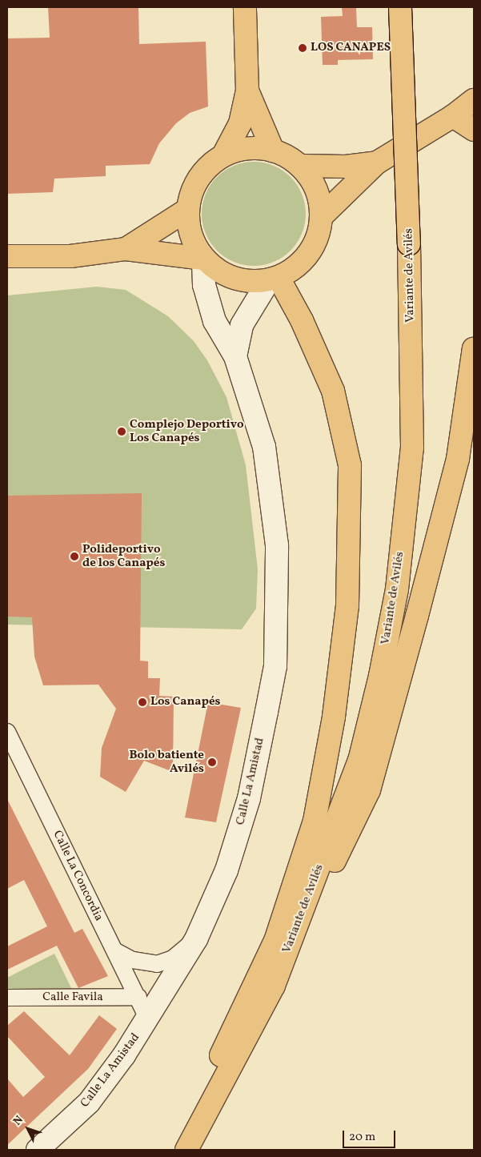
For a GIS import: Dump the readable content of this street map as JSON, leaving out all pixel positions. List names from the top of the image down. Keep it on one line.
{"streets":{"main road":["Variante de Avilés","Calle La Amistad"],"street":["Calle La Concordia","Calle Favila"]},"crossings":[["Calle La Amistad","Calle La Concordia"],["Calle La Concordia","Calle Favila"]],"places":["LOS CANAPES","Complejo Deportivo Los Canapés","Polideportivo de los Canapés","Los Canapés","Bolo batiente Avilés"],"scale_bar":"20 m","north":"top left"}
